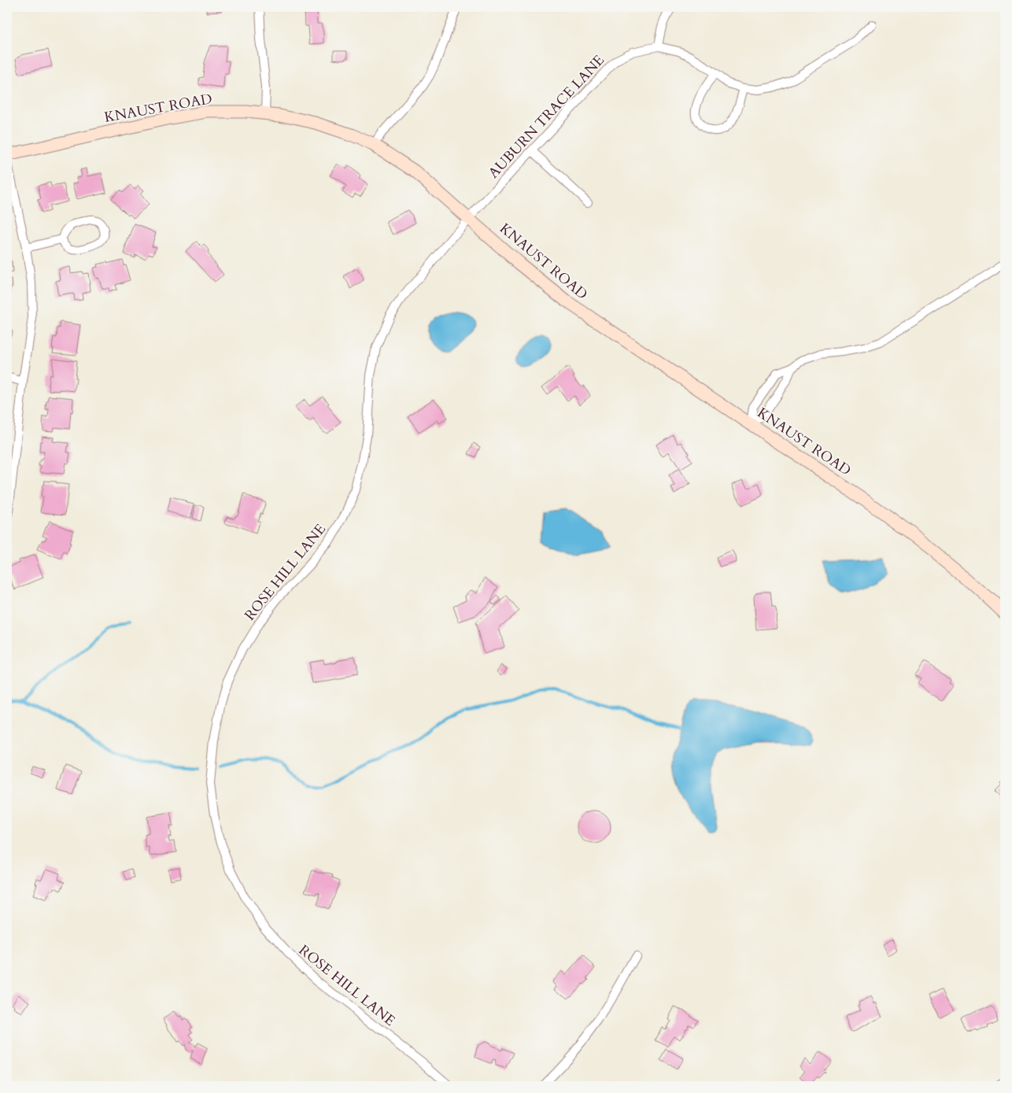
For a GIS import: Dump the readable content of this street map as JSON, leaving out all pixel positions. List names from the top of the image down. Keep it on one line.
{"streets":{"main road":["KNAUST ROAD"],"street":["AUBURN TRACE LANE","ROSE HILL LANE"]},"crossings":[["KNAUST ROAD","AUBURN TRACE LANE"],["KNAUST ROAD","ROSE HILL LANE"],["AUBURN TRACE LANE","ROSE HILL LANE"]]}
